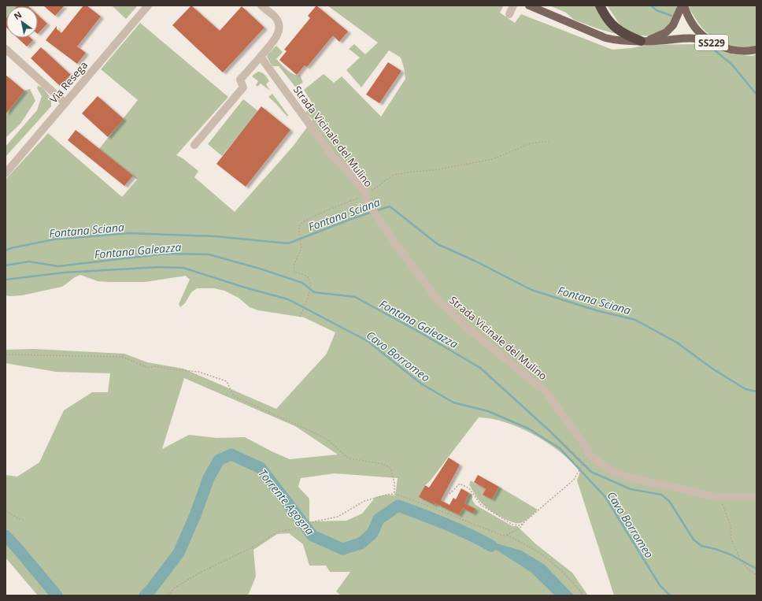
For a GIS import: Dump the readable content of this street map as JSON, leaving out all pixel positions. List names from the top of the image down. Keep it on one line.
{"streets":{"main road":["SS229"],"street":["Via Resega","Strada Vicinale del Mulino"]},"water":["Fontana Sciana","Fontana Galeazza","Cavo Borromeo","Torrente Agogna"],"north":"top left"}
